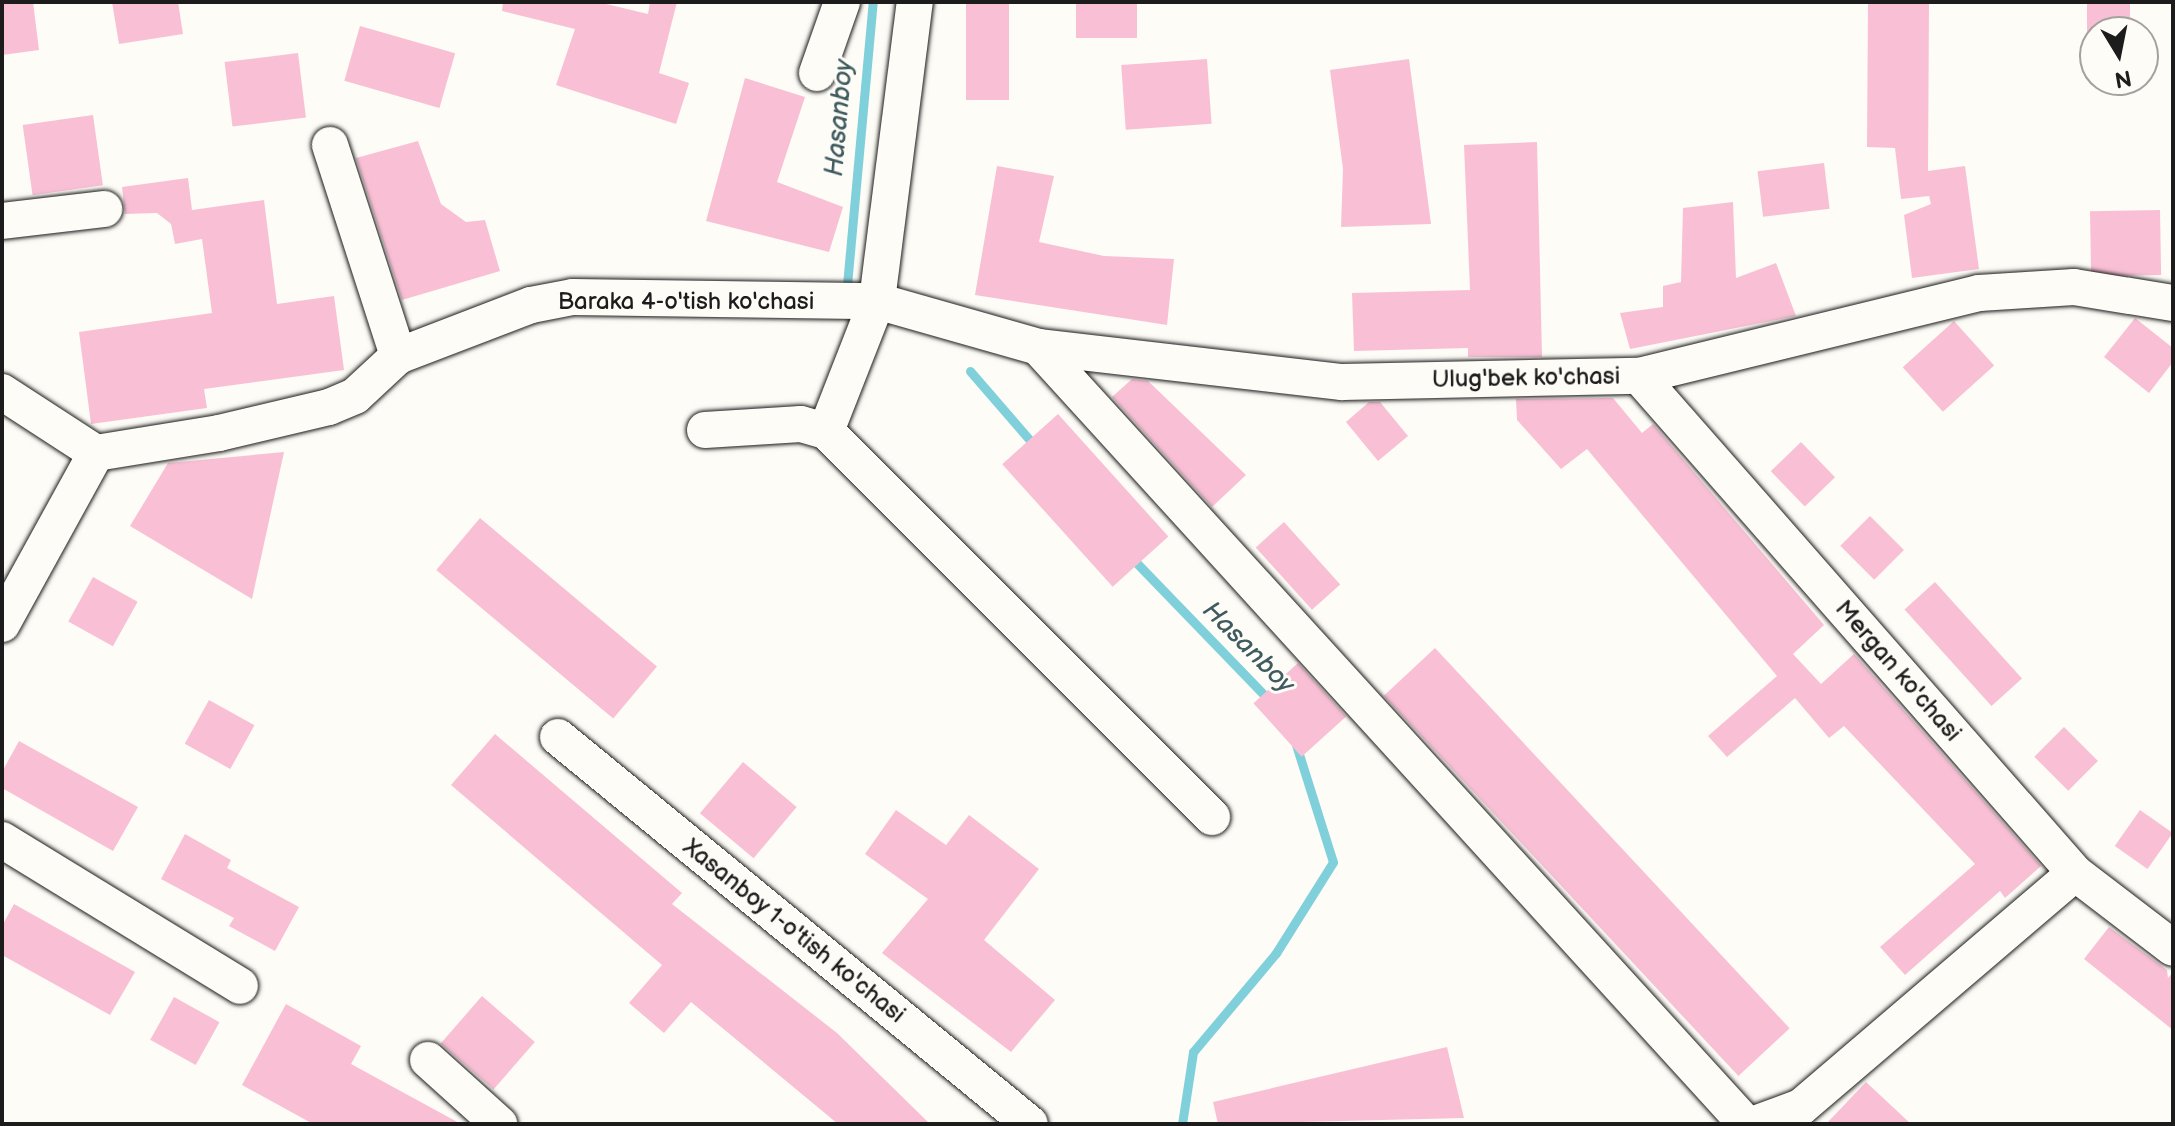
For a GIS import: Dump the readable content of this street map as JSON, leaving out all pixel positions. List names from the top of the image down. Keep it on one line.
{"streets":{"street":["Baraka 4-o'tish ko'chasi","Ulug'bek ko'chasi","Mergan ko'chasi","Xasanboy 1-o'tish ko'chasi"]},"crossings":[["Baraka 4-o'tish ko'chasi","Ulug'bek ko'chasi"],["Ulug'bek ko'chasi","Mergan ko'chasi"]],"water":["Hasanboy"],"north":"bottom"}
